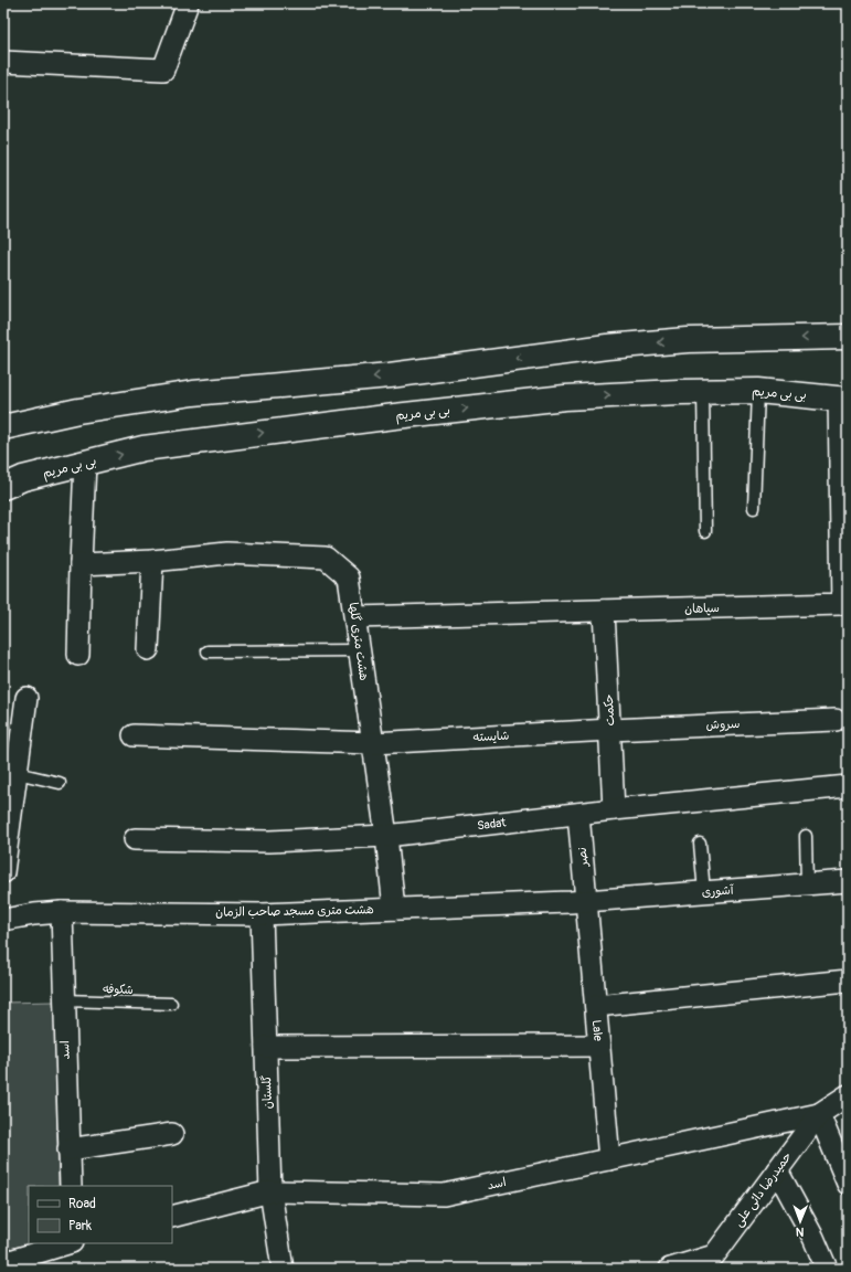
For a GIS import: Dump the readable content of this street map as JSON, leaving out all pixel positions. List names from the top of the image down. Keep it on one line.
{"streets":{"street":["بی بی مریم","سپاهان","هشت متری گلها","حکمت","سروش","شایسته","Sadat","نصر","آشوری","هشت متری مسجد صاحب الزمان","Lale","اسد","گلستان","حمیدرضا دائی علی"],"lane":["شکوفه"]},"crossings":[["بی بی مریم","سپاهان"],["سپاهان","هشت متری گلها"],["سپاهان","حکمت"],["هشت متری گلها","شایسته"],["هشت متری گلها","Sadat"],["هشت متری گلها","هشت متری مسجد صاحب الزمان"],["حکمت","سروش"],["حکمت","شایسته"],["حکمت","Sadat"],["سروش","شایسته"],["Sadat","نصر"],["نصر","آشوری"],["نصر","هشت متری مسجد صاحب الزمان"],["نصر","Lale"],["آشوری","هشت متری مسجد صاحب الزمان"],["آشوری","Lale"],["هشت متری مسجد صاحب الزمان","Lale"],["هشت متری مسجد صاحب الزمان","اسد"],["هشت متری مسجد صاحب الزمان","گلستان"],["شکوفه","اسد"],["Lale","اسد"],["اسد","گلستان"],["اسد","حمیدرضا دائی علی"]],"legend":["Road","Park"],"north":"bottom"}
